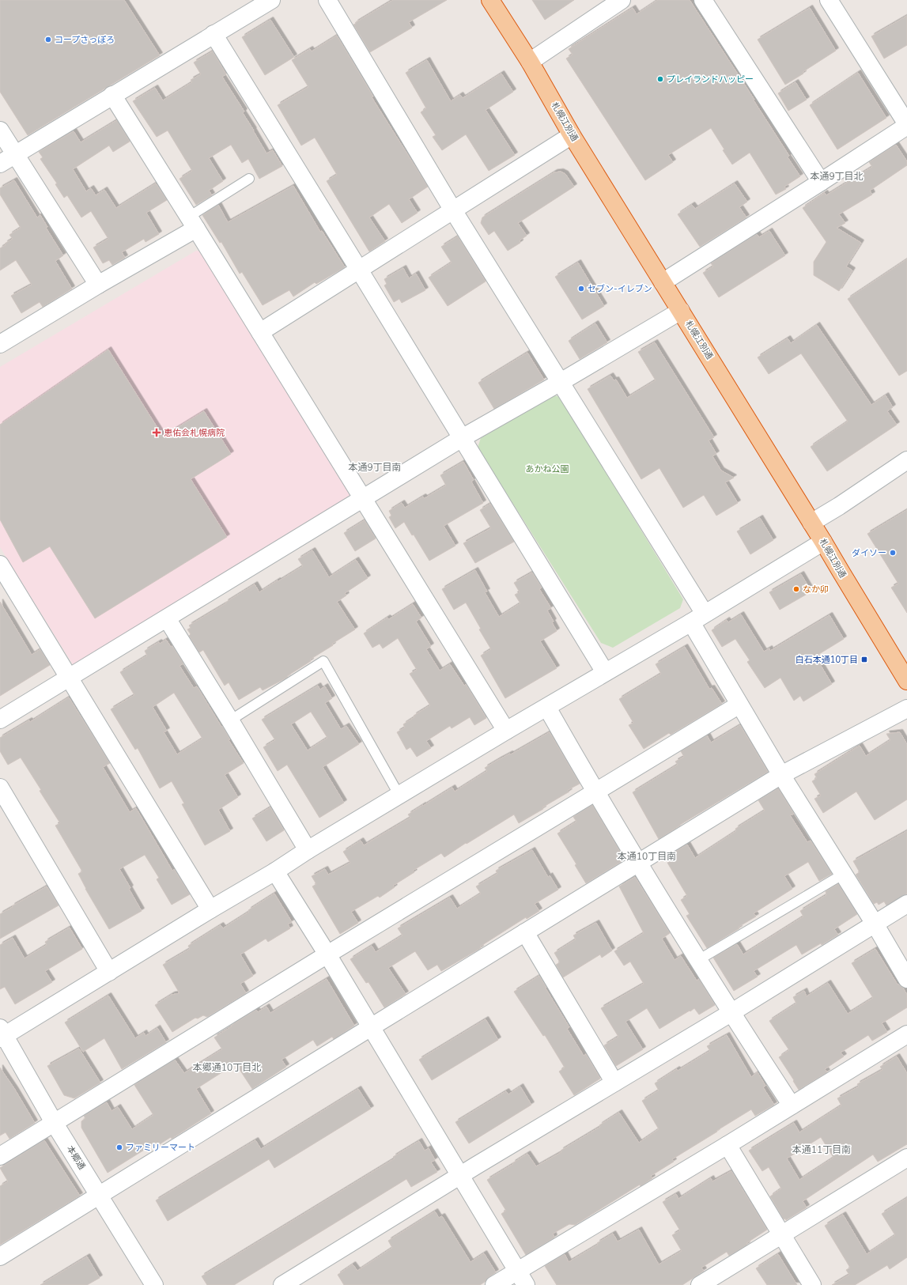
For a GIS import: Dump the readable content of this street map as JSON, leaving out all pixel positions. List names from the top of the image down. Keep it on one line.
{"streets":{"highway":["札幌江別通"],"street":["本郷通"]},"districts":["本通9丁目北","本通9丁目南","本通10丁目南","本郷通10丁目北","本通11丁目南"],"parks":["あかね公園"],"places":{"other":["コープさっぽろ","プレイランドハッピー","セブン-イレブン","ダイソー","なか卯","ファミリーマート"],"health":["恵佑会札幌病院"],"transit":["白石本通10丁目"]}}
